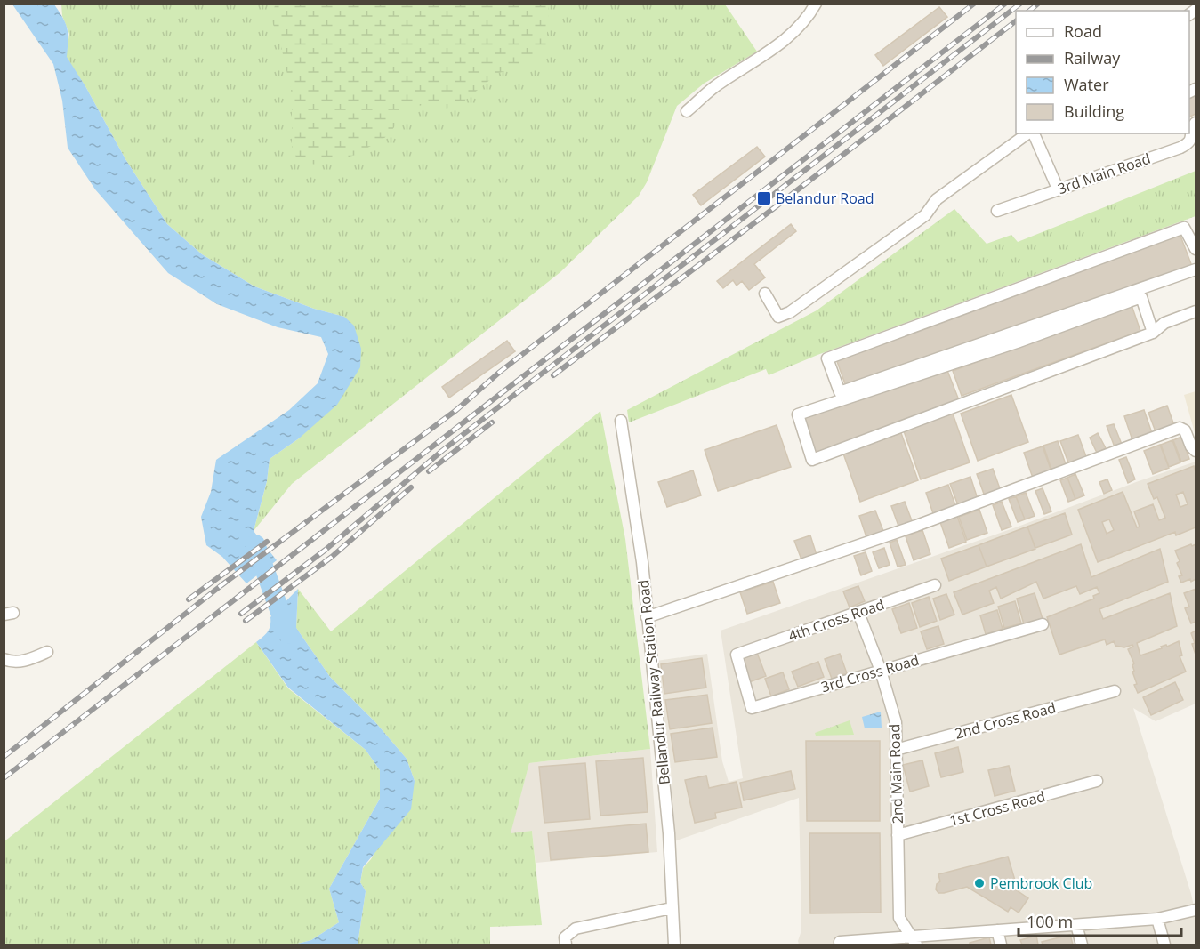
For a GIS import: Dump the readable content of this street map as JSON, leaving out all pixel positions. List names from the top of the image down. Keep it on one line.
{"streets":{"street":["3rd Main Road","4th Cross Road","3rd Cross Road","Bellandur Railway Station Road","2nd Cross Road","2nd Main Road","1st Cross Road"]},"crossings":[["4th Cross Road","3rd Cross Road"],["4th Cross Road","2nd Main Road"],["3rd Cross Road","2nd Main Road"],["2nd Cross Road","2nd Main Road"],["2nd Main Road","1st Cross Road"]],"places":{"transit":["Belandur Road"],"other":["Pembrook Club"]},"legend":["Road","Railway","Water","Building"],"scale_bar":"100 m"}
